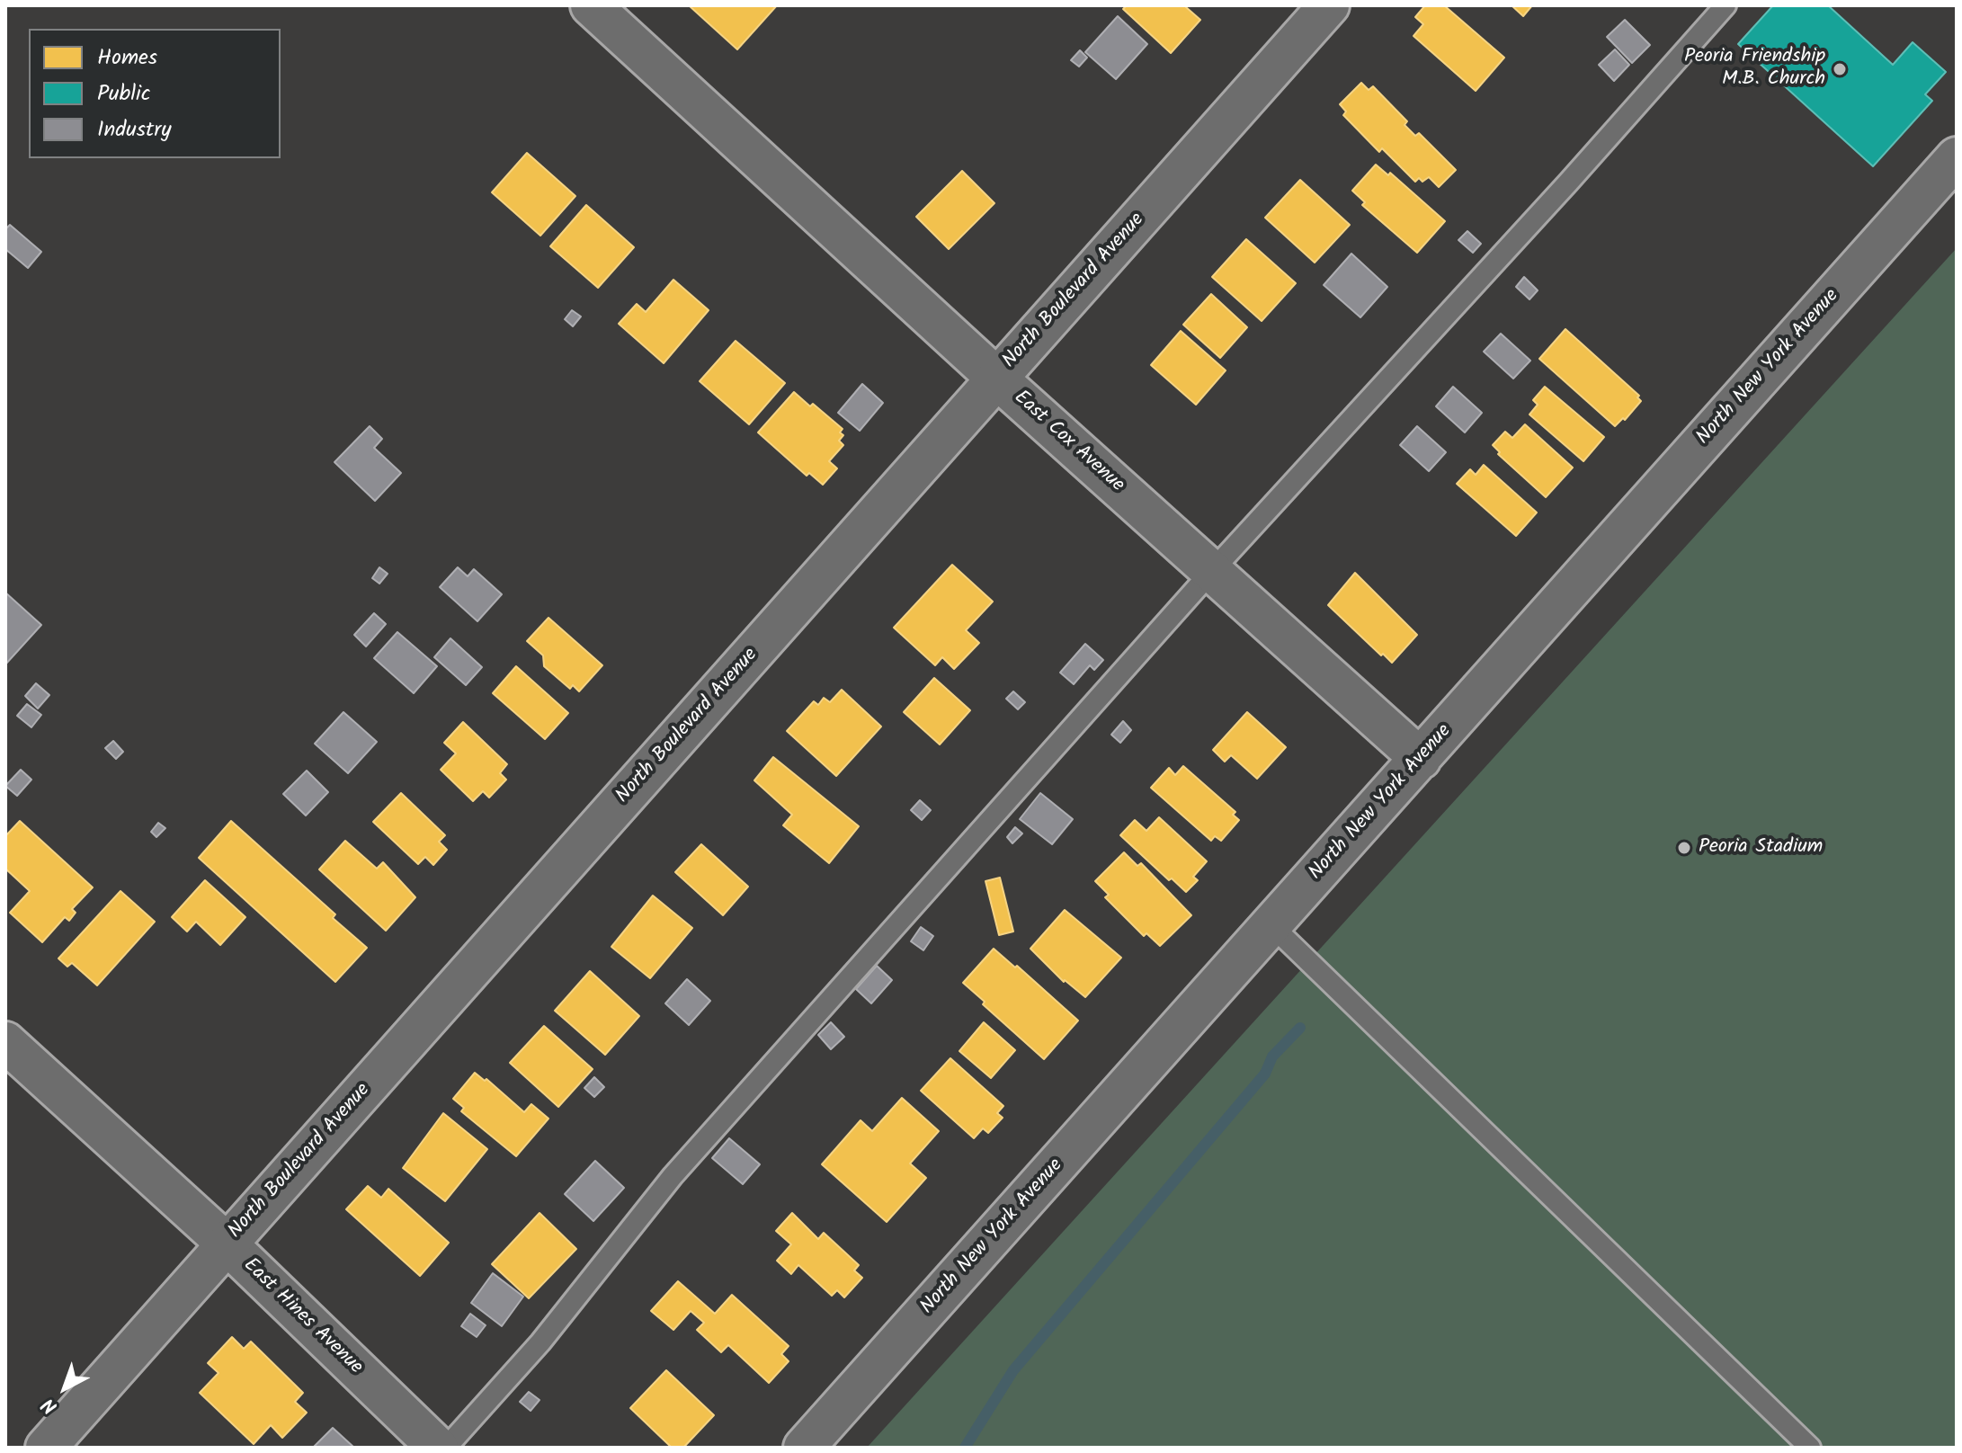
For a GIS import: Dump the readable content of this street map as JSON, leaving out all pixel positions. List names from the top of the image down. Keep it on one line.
{"streets":{"street":["North Boulevard Avenue","North New York Avenue","East Cox Avenue","East Hines Avenue"]},"crossings":[["North Boulevard Avenue","East Cox Avenue"],["North Boulevard Avenue","East Hines Avenue"],["North New York Avenue","East Cox Avenue"]],"places":["Peoria Friendship M.B. Church","Peoria Stadium"],"legend":["Homes","Public","Industry"],"north":"bottom left"}
